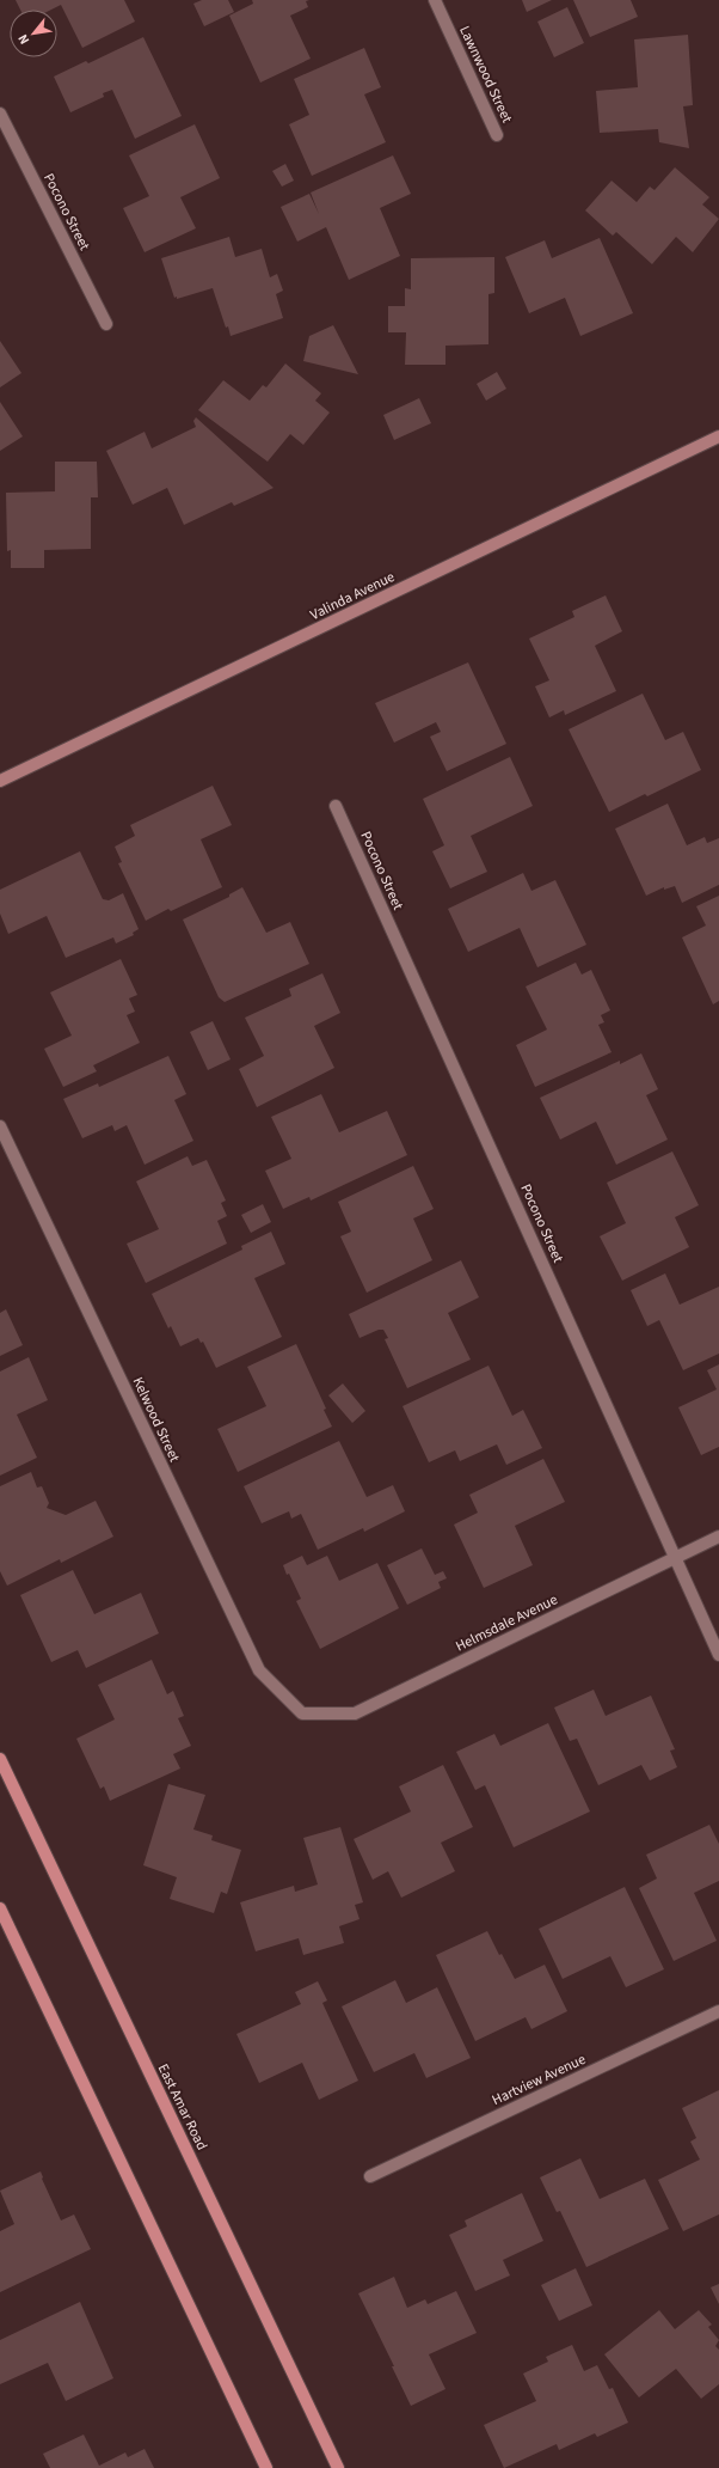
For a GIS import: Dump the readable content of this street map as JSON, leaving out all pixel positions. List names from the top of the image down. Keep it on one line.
{"streets":{"main road":["Valinda Avenue","East Amar Road"],"street":["Lawnwood Street","Pocono Street","Kelwood Street","Helmsdale Avenue","Hartview Avenue"]},"crossings":[["Pocono Street","Helmsdale Avenue"],["Kelwood Street","Helmsdale Avenue"]],"north":"bottom left"}
